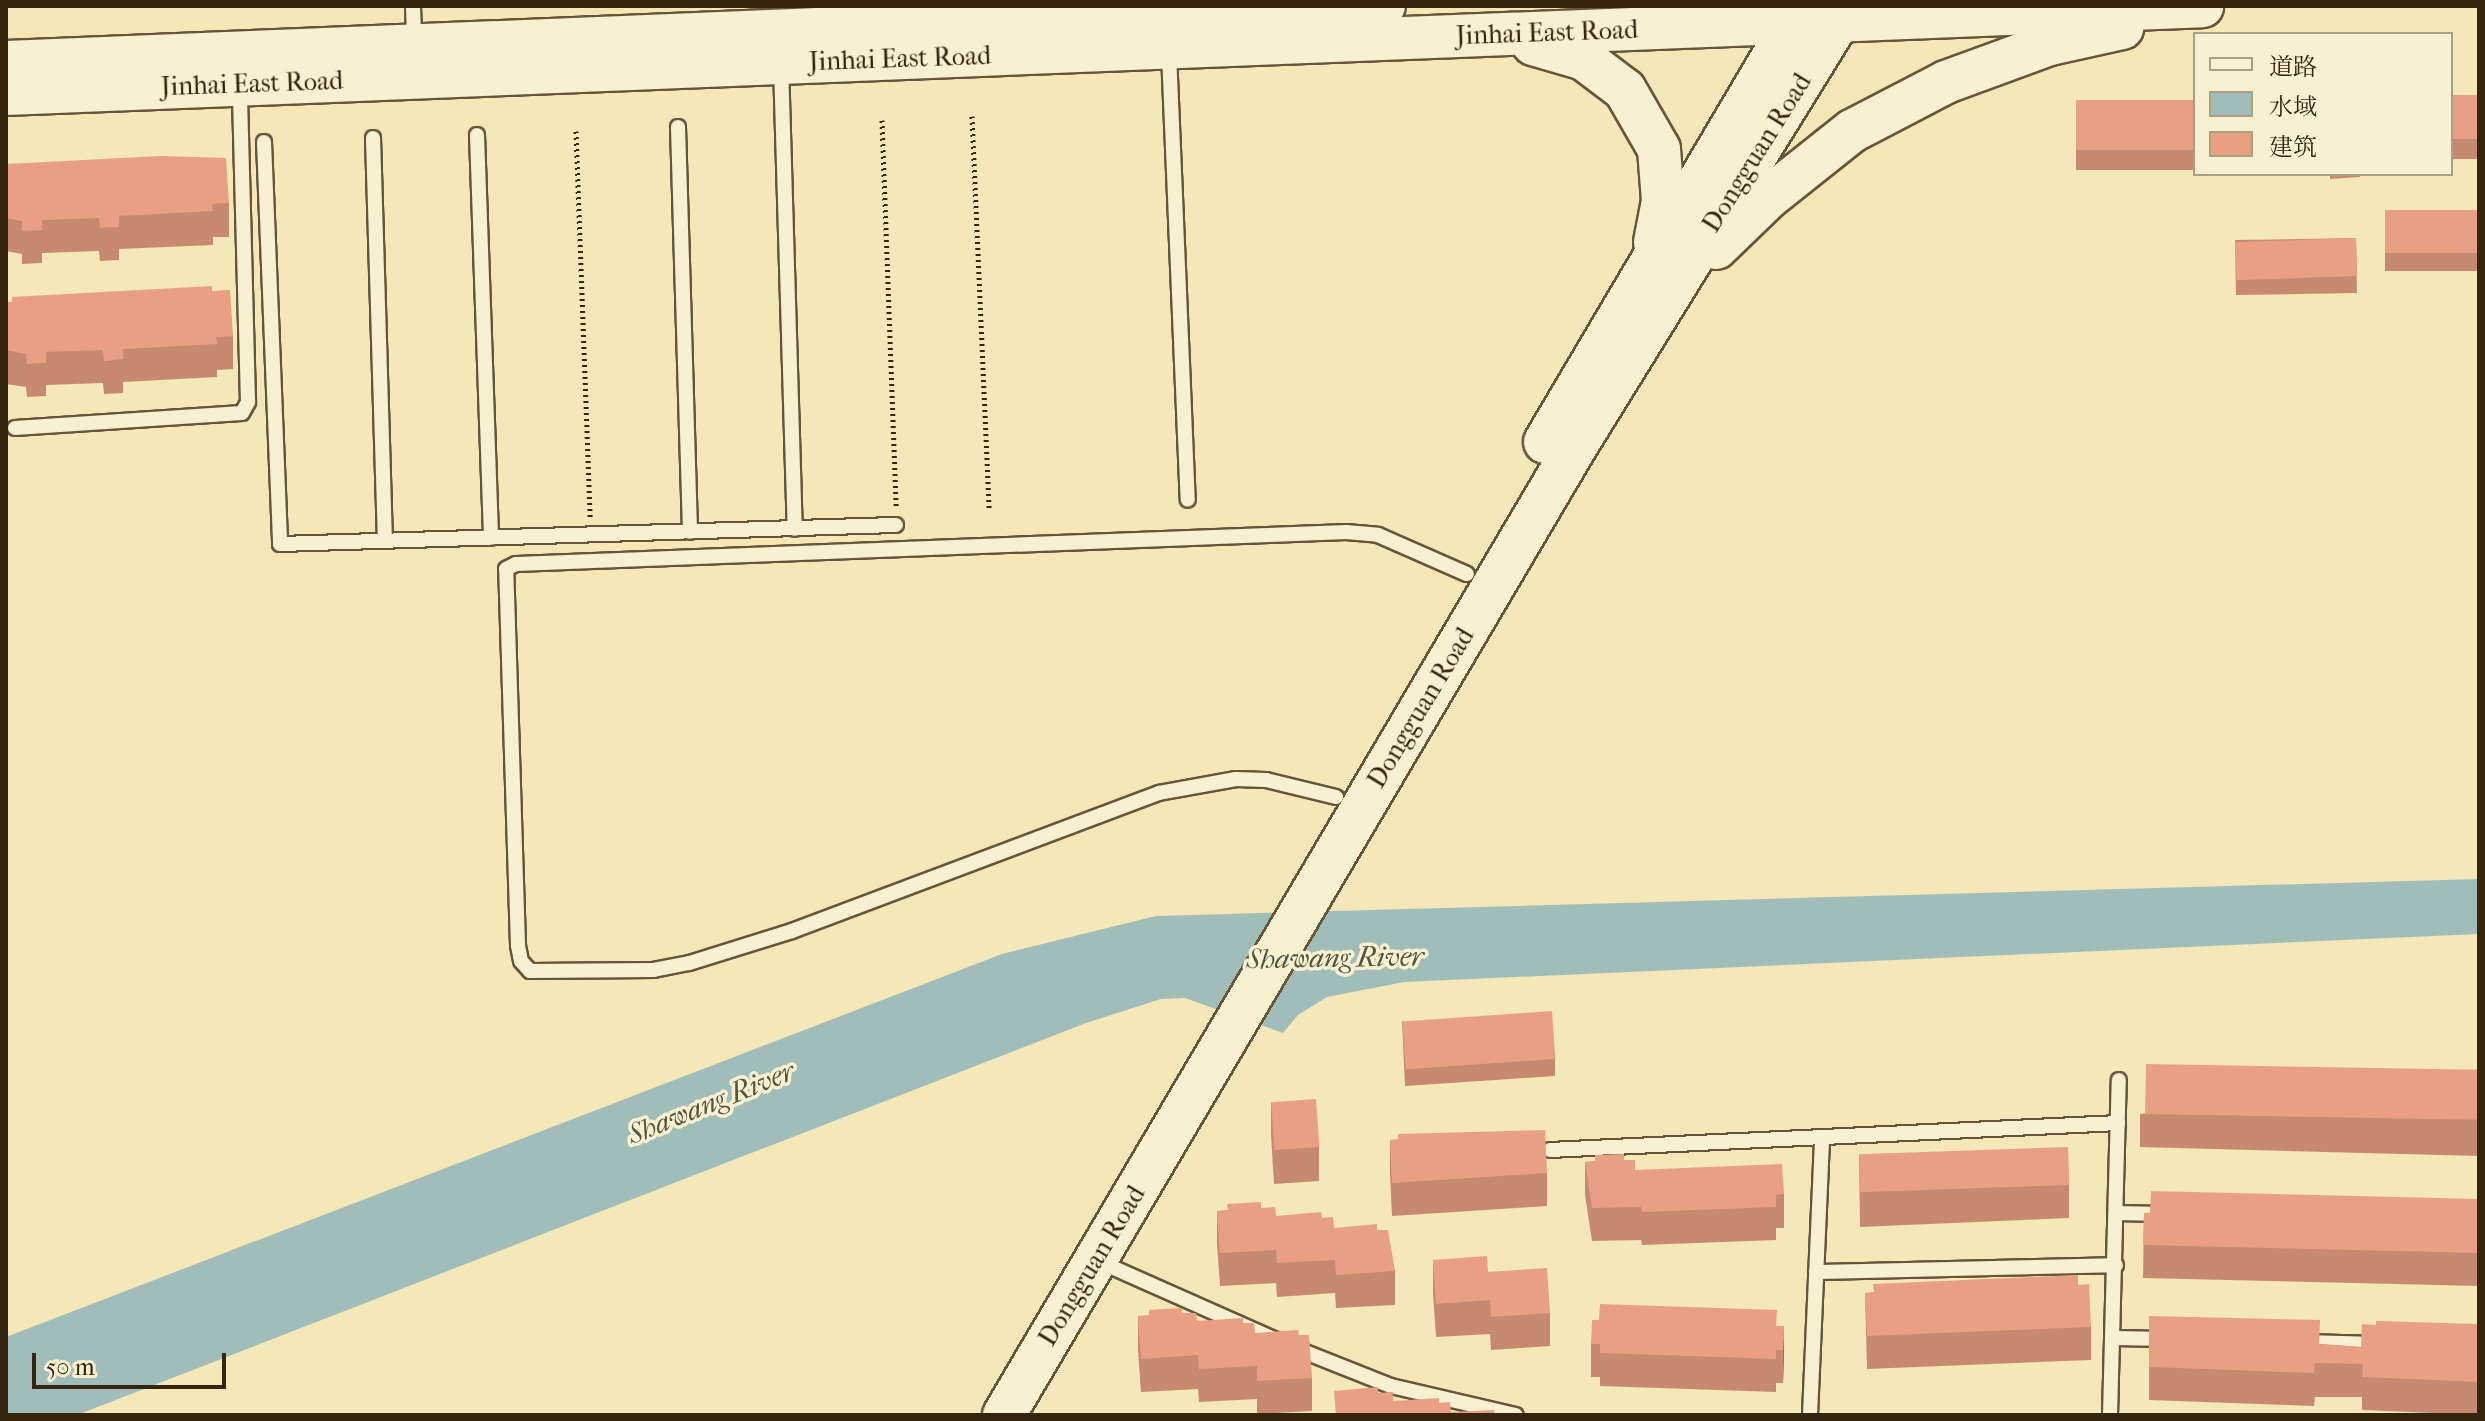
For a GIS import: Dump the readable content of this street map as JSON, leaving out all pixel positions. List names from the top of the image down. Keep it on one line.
{"streets":{"main road":["Jinhai East Road","Dongguan Road"]},"crossings":[["Jinhai East Road","Dongguan Road"]],"water":["Shawang River"],"legend":["道路","水域","建筑"],"scale_bar":"50 m"}
